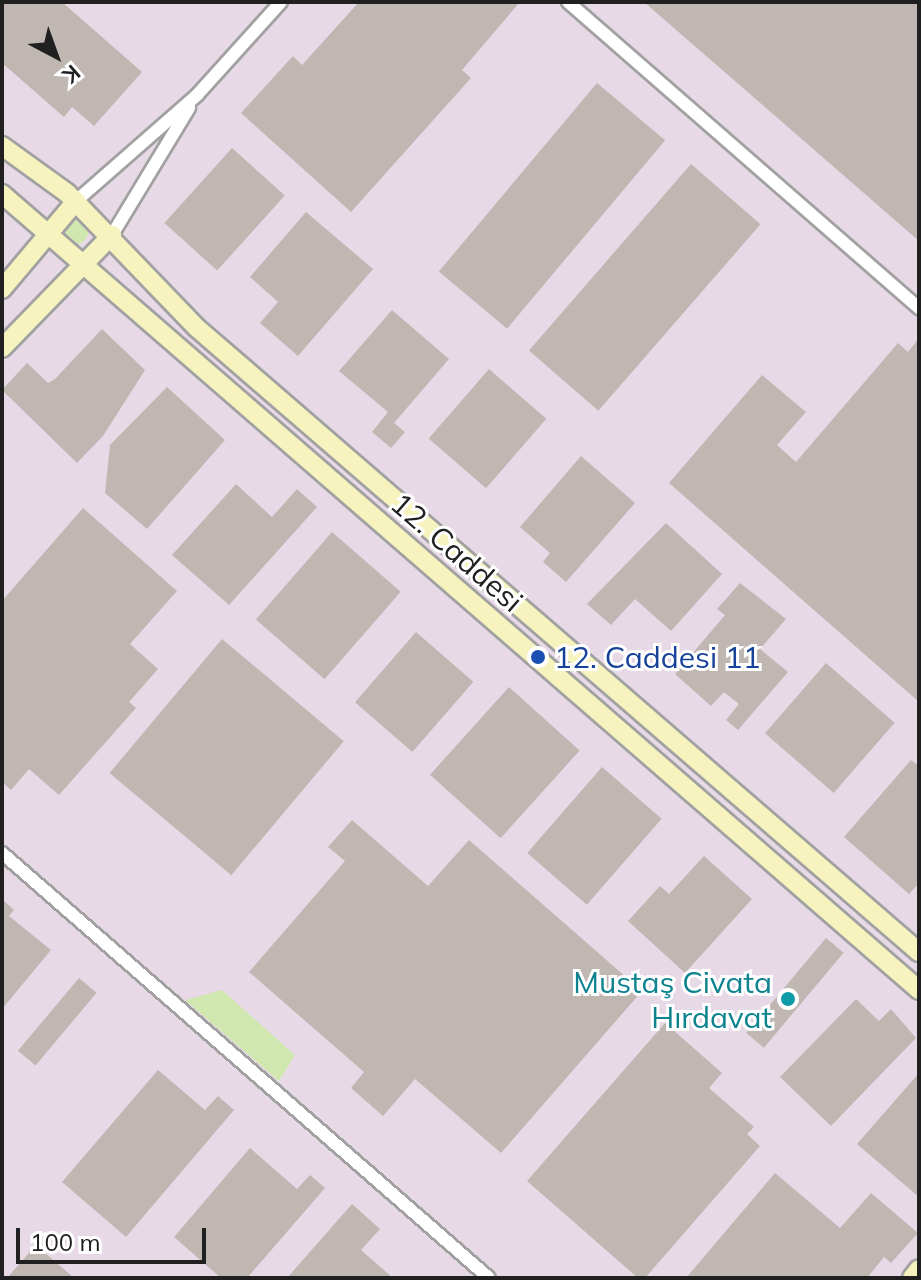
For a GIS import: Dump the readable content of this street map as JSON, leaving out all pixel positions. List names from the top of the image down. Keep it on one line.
{"streets":{"street":["12. Caddesi"]},"places":["12. Caddesi 11","Mustaş Civata Hırdavat"],"scale_bar":"100 m","north":"bottom right"}
